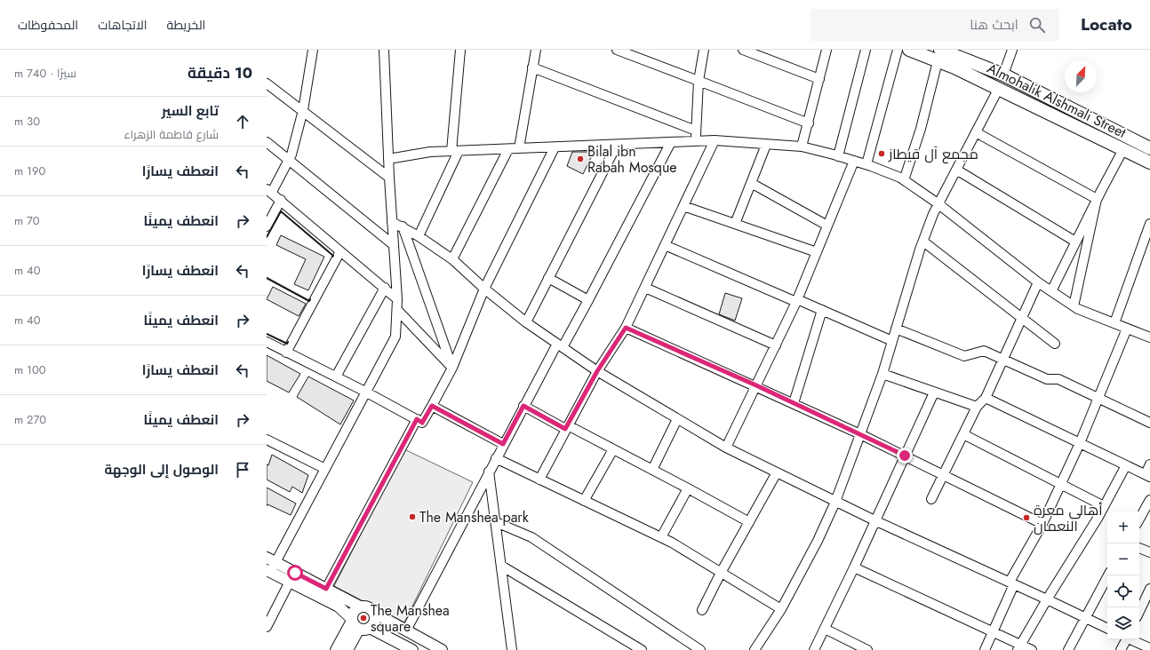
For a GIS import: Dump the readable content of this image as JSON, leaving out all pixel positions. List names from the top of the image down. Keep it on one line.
{"streets":{"highway":["Almohalik Alshmali Street"]},"places":["مجمع آل قيطاز","Bilal ibn Rabah Mosque","The Manshea park","أهالي معرة النعمان","The Manshea square"],"north":"top right","page":{"header":"Locato","search":"ابحث هنا","nav":["الخريطة","الاتجاهات","المحفوظات"],"heading":["10 دقيقة","سيرًا · 740 m"],"list":[["تابع السير","شارع فاطمة الزهراء","30 m"],["انعطف يسارًا","190 m"],["انعطف يمينًا","70 m"],["انعطف يسارًا","40 m"],["انعطف يمينًا","40 m"],["انعطف يسارًا","100 m"],["انعطف يمينًا","270 m"],"الوصول إلى الوجهة"],"map_buttons":["+","−"]}}
